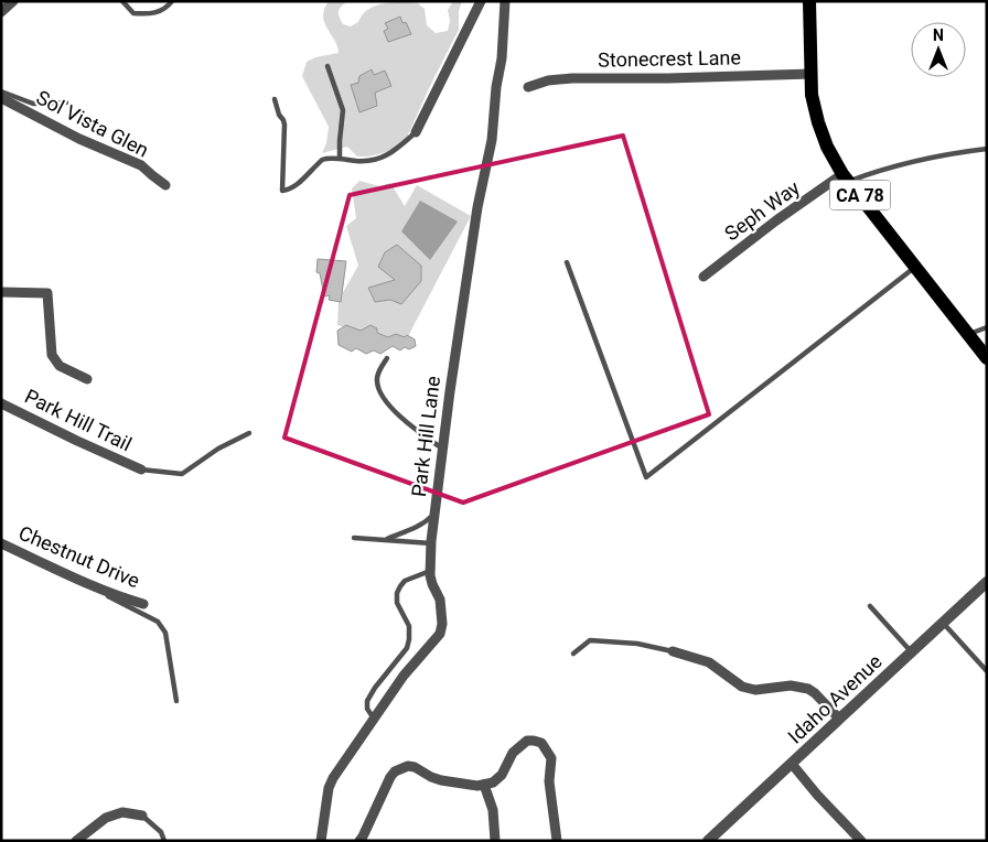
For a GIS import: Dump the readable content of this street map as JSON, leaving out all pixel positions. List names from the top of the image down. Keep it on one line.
{"streets":{"main road":["CA 78"],"street":["Stonecrest Lane","Sol Vista Glen","Seph Way","Park Hill Trail","Park Hill Lane","Chestnut Drive","Idaho Avenue"]},"crossings":[["Stonecrest Lane","CA 78"],["CA 78","Seph Way"]],"north":"top"}
